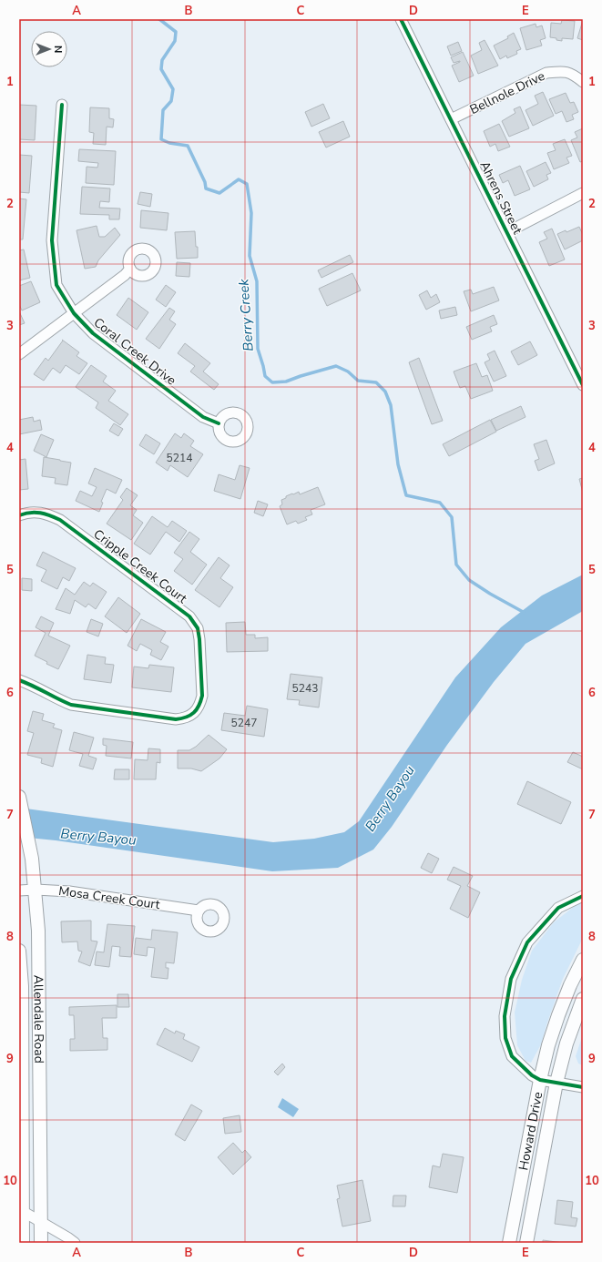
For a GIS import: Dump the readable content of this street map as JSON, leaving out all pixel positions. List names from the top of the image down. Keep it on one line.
{"streets":{"main road":["Allendale Road","Howard Drive"],"street":["Bellnole Drive","Ahrens Street","Coral Creek Drive","Cripple Creek Court","Mosa Creek Court"]},"crossings":[["Bellnole Drive","Ahrens Street"],["Mosa Creek Court","Allendale Road"]],"water":["Berry Creek","Berry Bayou"],"house_numbers":["5214","5243","5247"],"north":"right","grid":{"columns":["A","B","C","D","E"],"rows":["1","2","3","4","5","6","7","8","9","10"]}}
